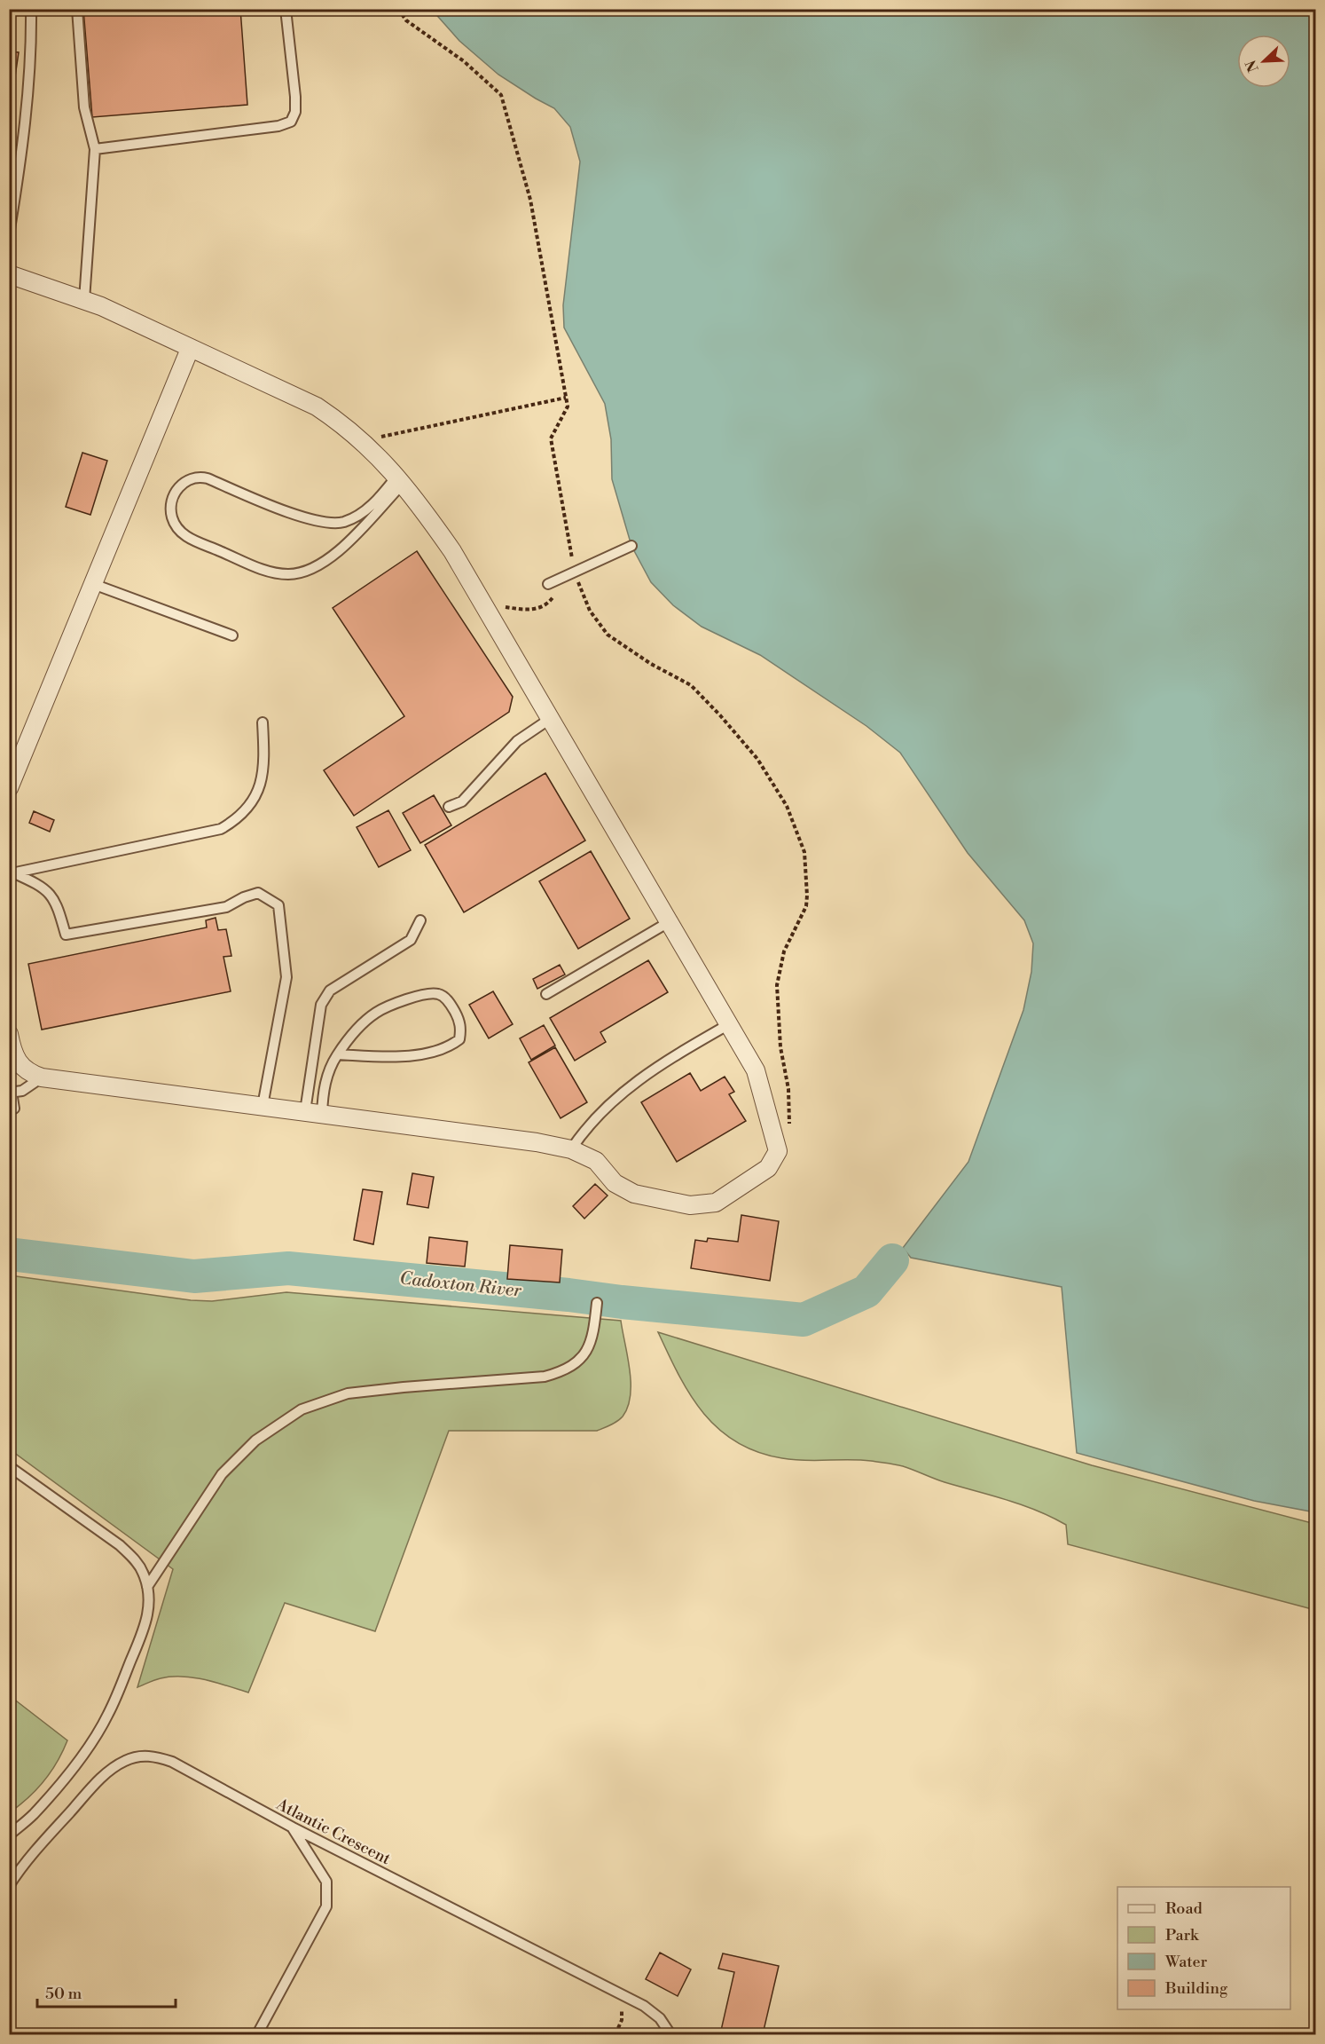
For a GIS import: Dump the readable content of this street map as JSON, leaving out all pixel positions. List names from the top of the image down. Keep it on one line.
{"streets":{"lane":["Atlantic Crescent"]},"water":["Cadoxton River"],"legend":["Road","Park","Water","Building"],"scale_bar":"50 m","north":"bottom left"}
